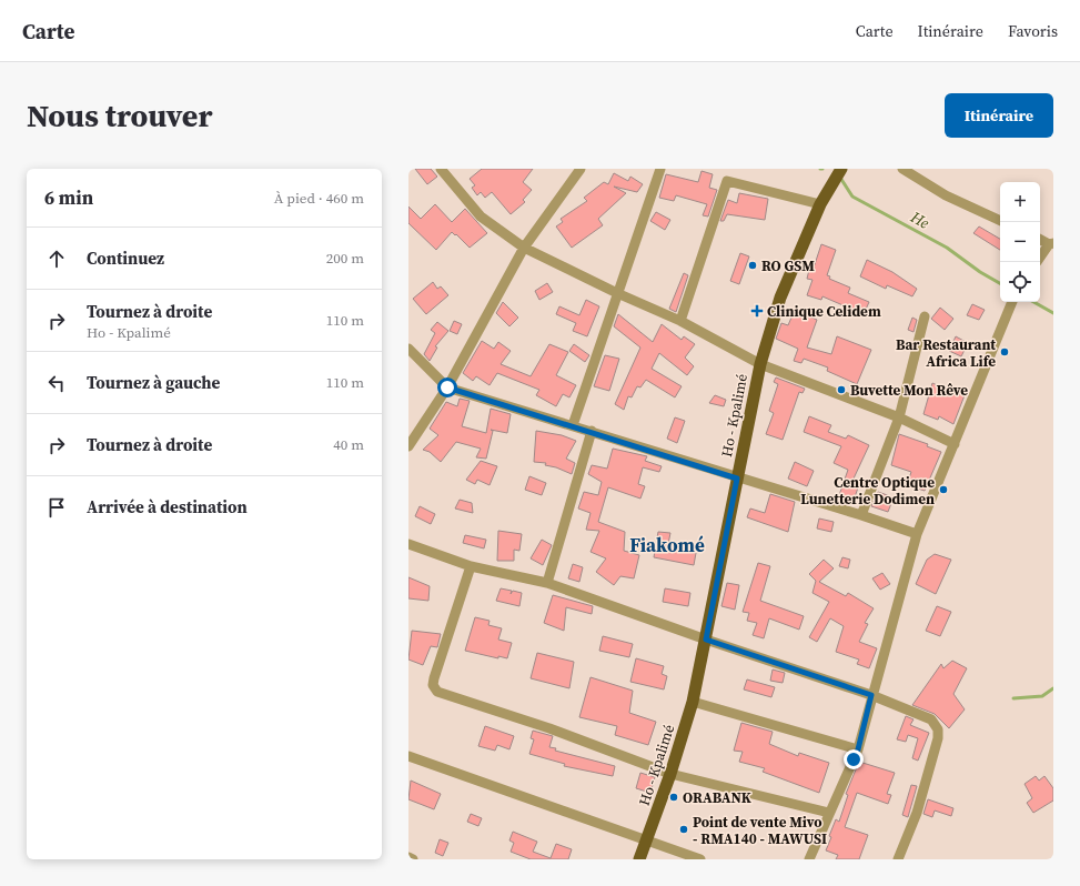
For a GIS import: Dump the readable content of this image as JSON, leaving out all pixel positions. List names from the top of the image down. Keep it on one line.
{"streets":{"main road":["Ho - Kpalimé"]},"districts":["Fiakomé"],"water":["He"],"places":{"other":["RO GSM","Bar Restaurant Africa Life","Buvette Mon Rêve","Centre Optique Lunetterie Dodimen","ORABANK","Point de vente Mivo - RMA140 - MAWUSI"],"health":["Clinique Celidem"]},"page":{"header":"Carte","nav":["Carte","Itinéraire","Favoris"],"buttons":"Itinéraire","title":"Nous trouver","heading":["6 min","À pied · 460 m"],"map_buttons":["+","−"],"list":[["Continuez","200 m"],["Tournez à droite","Ho - Kpalimé","110 m"],["Tournez à gauche","110 m"],["Tournez à droite","40 m"],"Arrivée à destination"]}}
